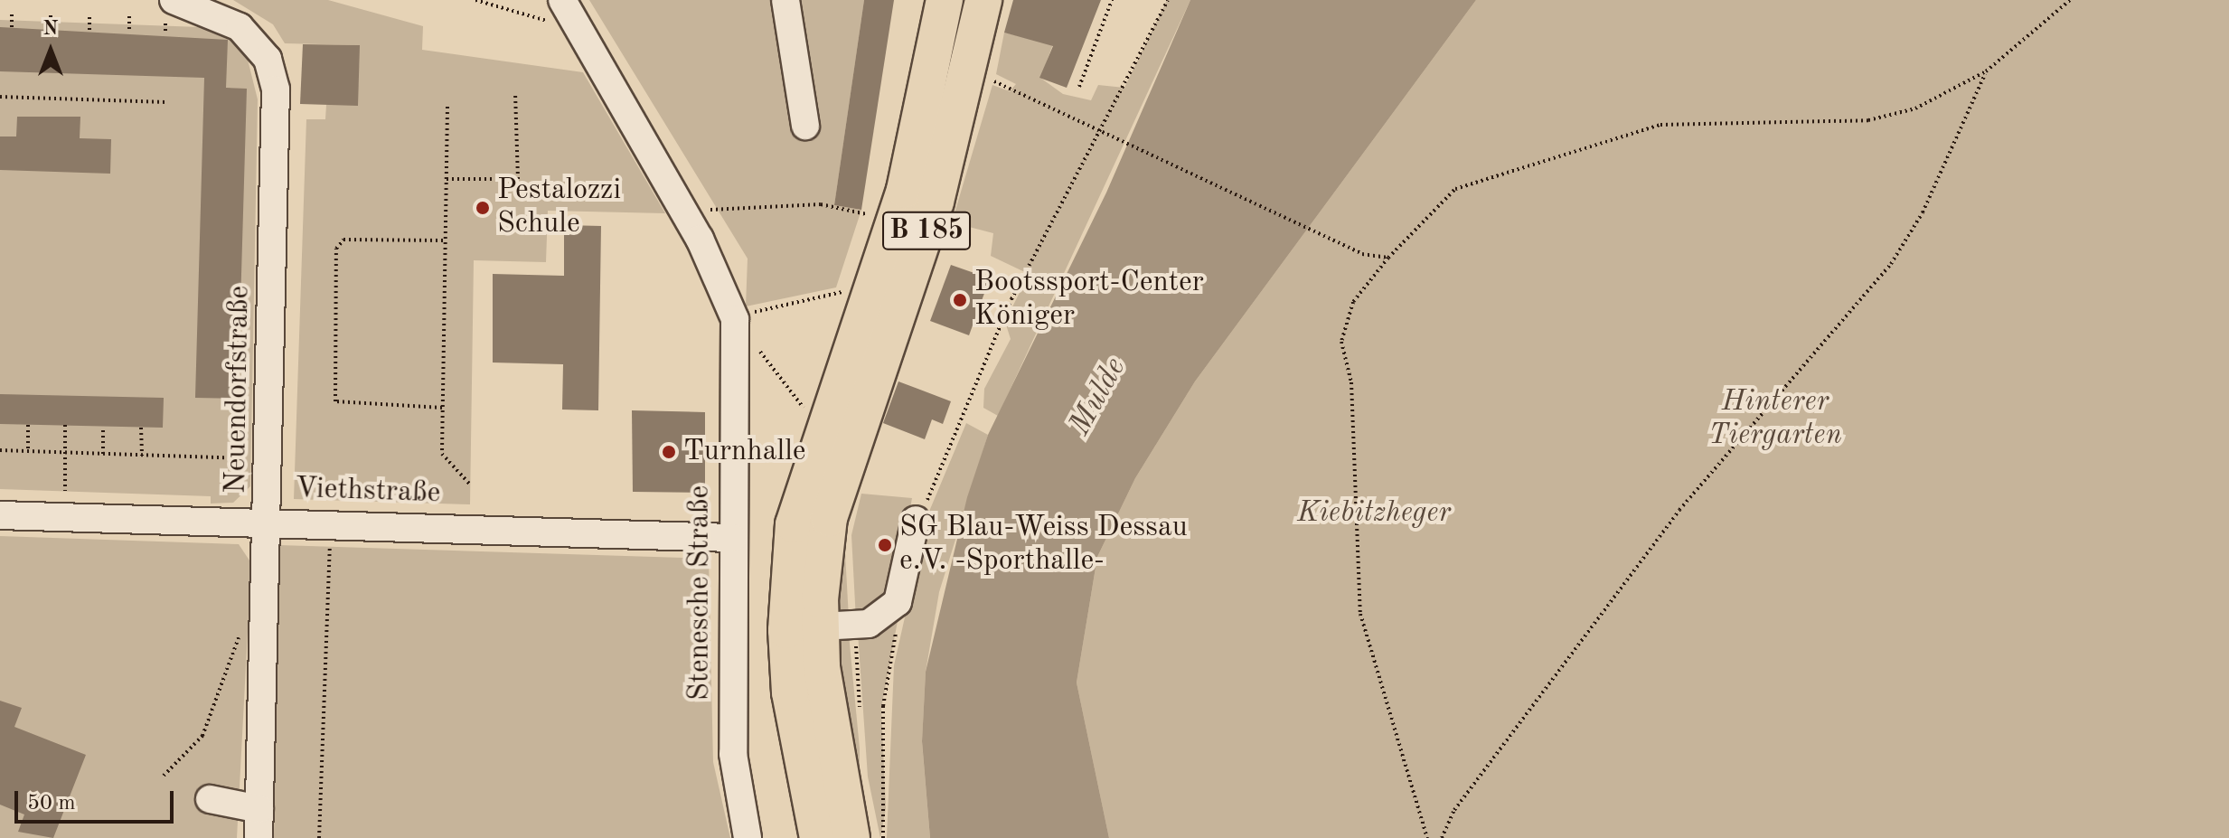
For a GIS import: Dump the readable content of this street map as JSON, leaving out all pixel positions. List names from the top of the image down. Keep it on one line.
{"streets":{"main road":["B 185"],"street":["Neuendorfstraße","Viethstraße","Stenesche Straße"]},"crossings":[["Neuendorfstraße","Viethstraße"],["Viethstraße","Stenesche Straße"]],"water":["Mulde"],"parks":["Hinterer Tiergarten","Kiebitzheger"],"places":["Pestalozzi Schule","Bootssport-Center Königer","Turnhalle","SG Blau-Weiss Dessau e.V. -Sporthalle-"],"scale_bar":"50 m","north":"top"}
